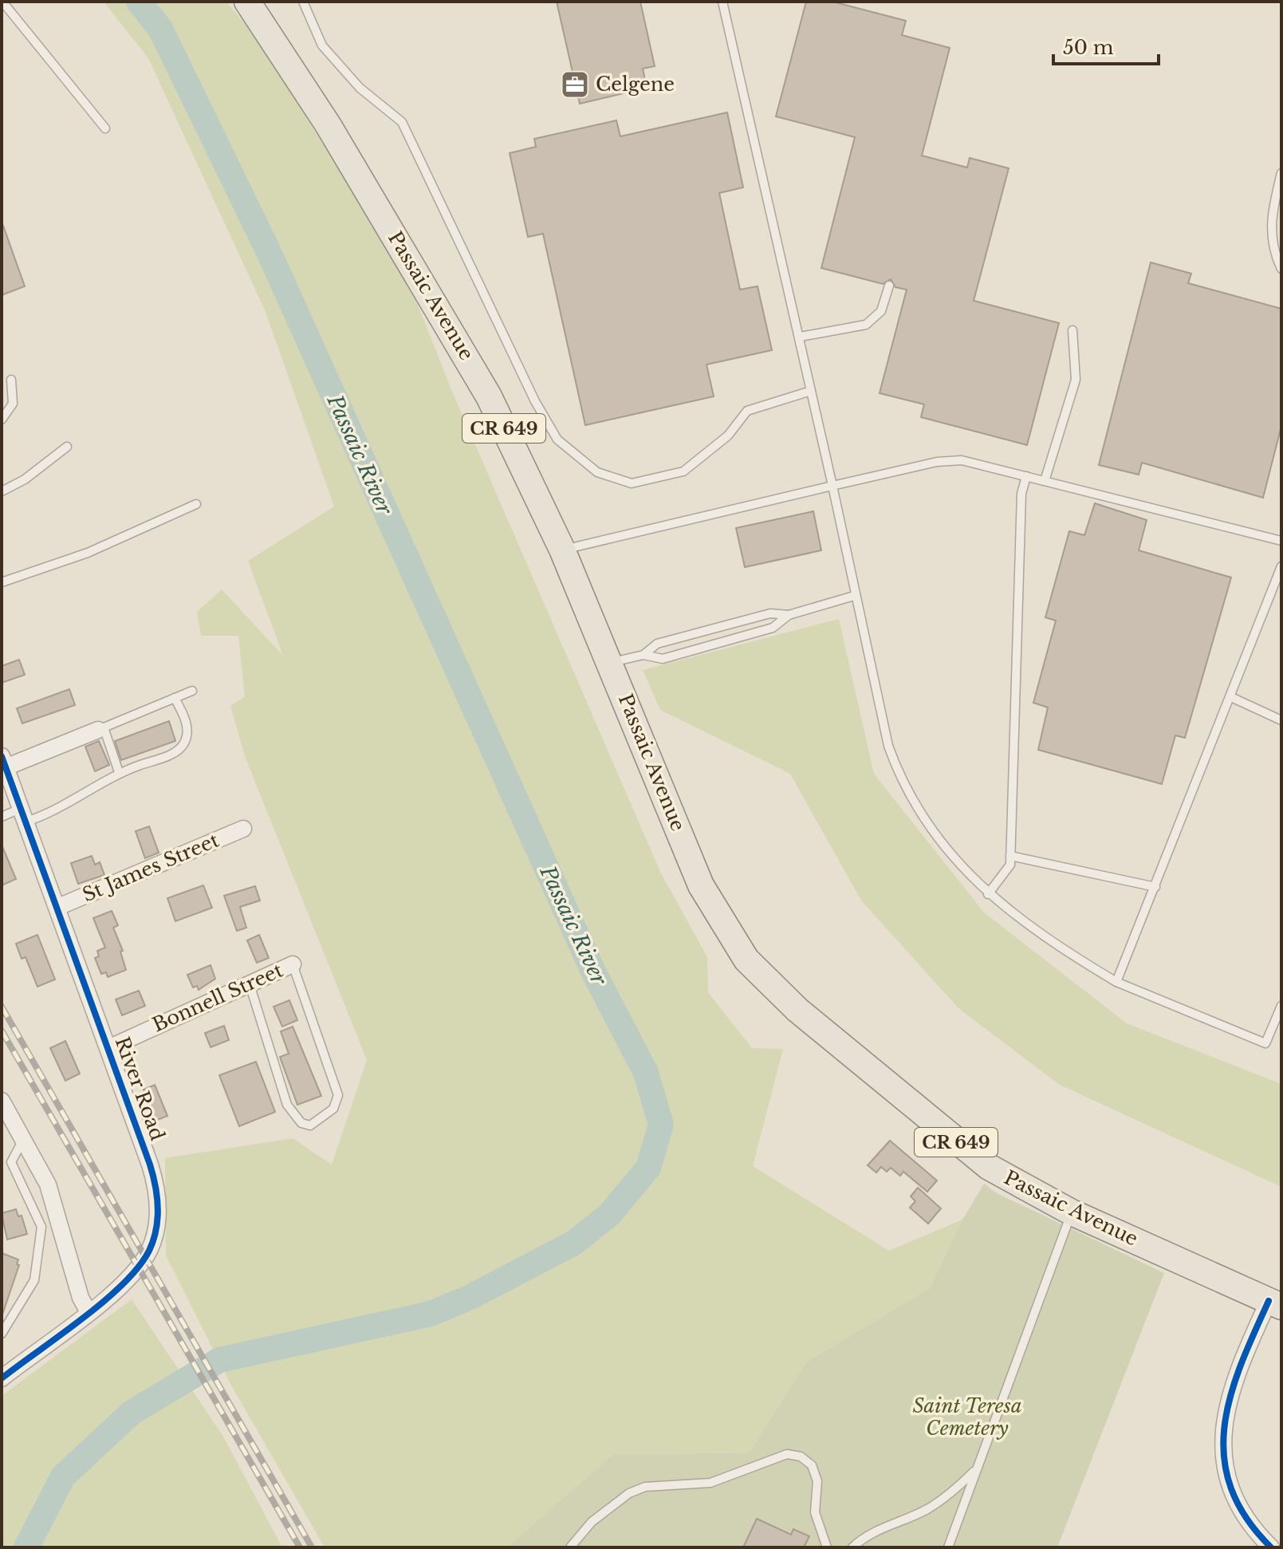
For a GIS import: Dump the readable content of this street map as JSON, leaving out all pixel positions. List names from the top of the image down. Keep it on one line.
{"streets":{"main road":["Passaic Avenue","CR 649"],"street":["St James Street","Bonnell Street","River Road"]},"crossings":[["St James Street","River Road"],["Bonnell Street","River Road"]],"water":["Passaic River"],"parks":["Saint Teresa Cemetery"],"places":{"office":["Celgene"]},"scale_bar":"50 m"}
